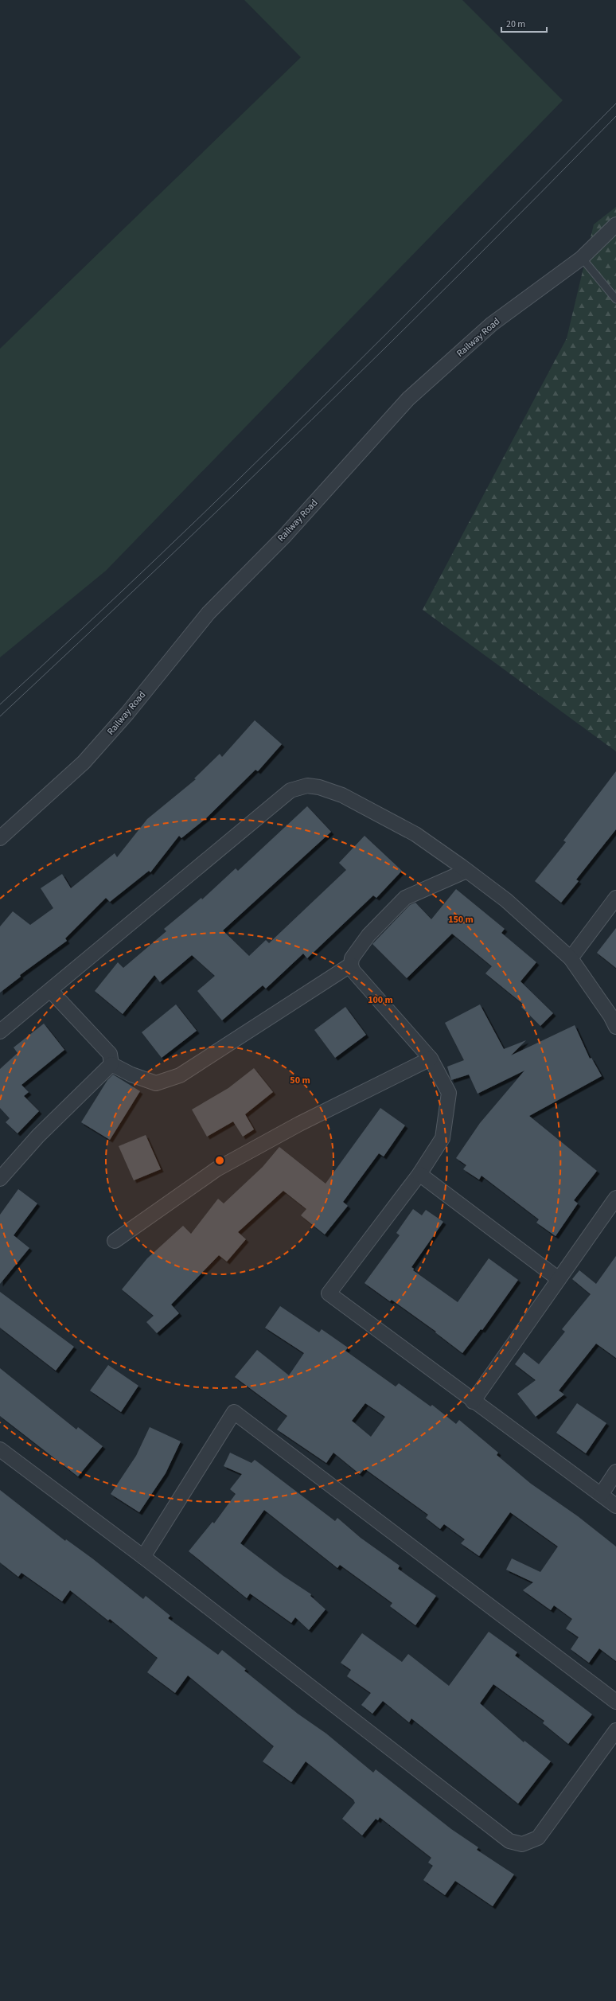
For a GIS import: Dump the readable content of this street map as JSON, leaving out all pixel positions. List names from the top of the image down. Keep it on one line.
{"streets":{"street":["Railway Road"]},"scale_bar":"20 m","rings":["150 m","100 m","50 m"]}
